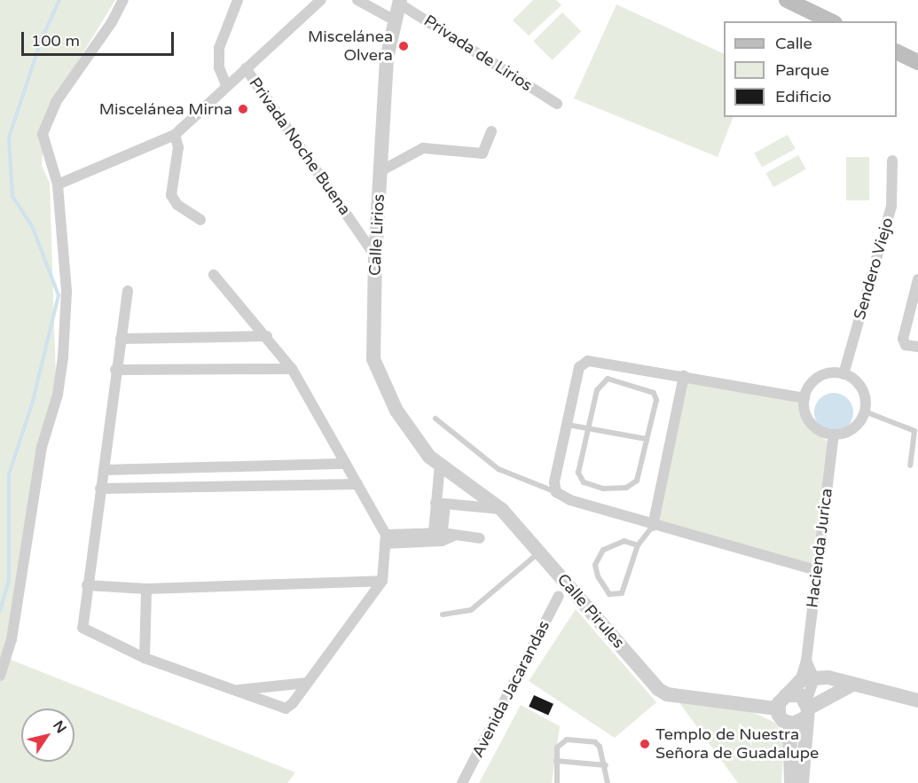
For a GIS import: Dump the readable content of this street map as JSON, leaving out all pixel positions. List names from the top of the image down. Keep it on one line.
{"streets":{"street":["Privada de Lirios","Privada Noche Buena","Calle Lirios","Sendero Viejo","Hacienda Jurica","Calle Pirules","Avenida Jacarandas"]},"crossings":[["Privada de Lirios","Calle Lirios"],["Privada Noche Buena","Calle Lirios"],["Calle Lirios","Calle Pirules"],["Sendero Viejo","Hacienda Jurica"]],"places":["Miscelánea Olvera","Miscelánea Mirna","Templo de Nuestra Señora de Guadalupe"],"legend":["Calle","Parque","Edificio"],"scale_bar":"100 m","north":"top right"}
